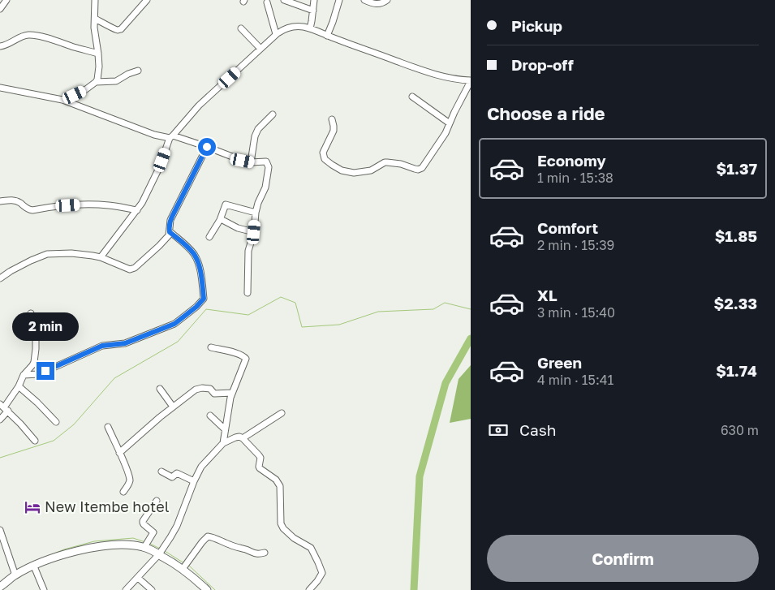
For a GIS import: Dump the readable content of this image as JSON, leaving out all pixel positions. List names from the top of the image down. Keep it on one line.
{"places":{"hotel":["New Itembe hotel"]},"page":{"banner":["Pickup","Drop-off"],"heading":"Choose a ride","list":[{"name":"Economy","note":"1 min · 15:38","value":"$1.37"},{"name":"Comfort","note":"2 min · 15:39","value":"$1.85"},{"name":"XL","note":"3 min · 15:40","value":"$2.33"},{"name":"Green","note":"4 min · 15:41","value":"$1.74"}],"bubble":"2 min","pay":["Cash","630 m"],"buttons":"Confirm"}}
